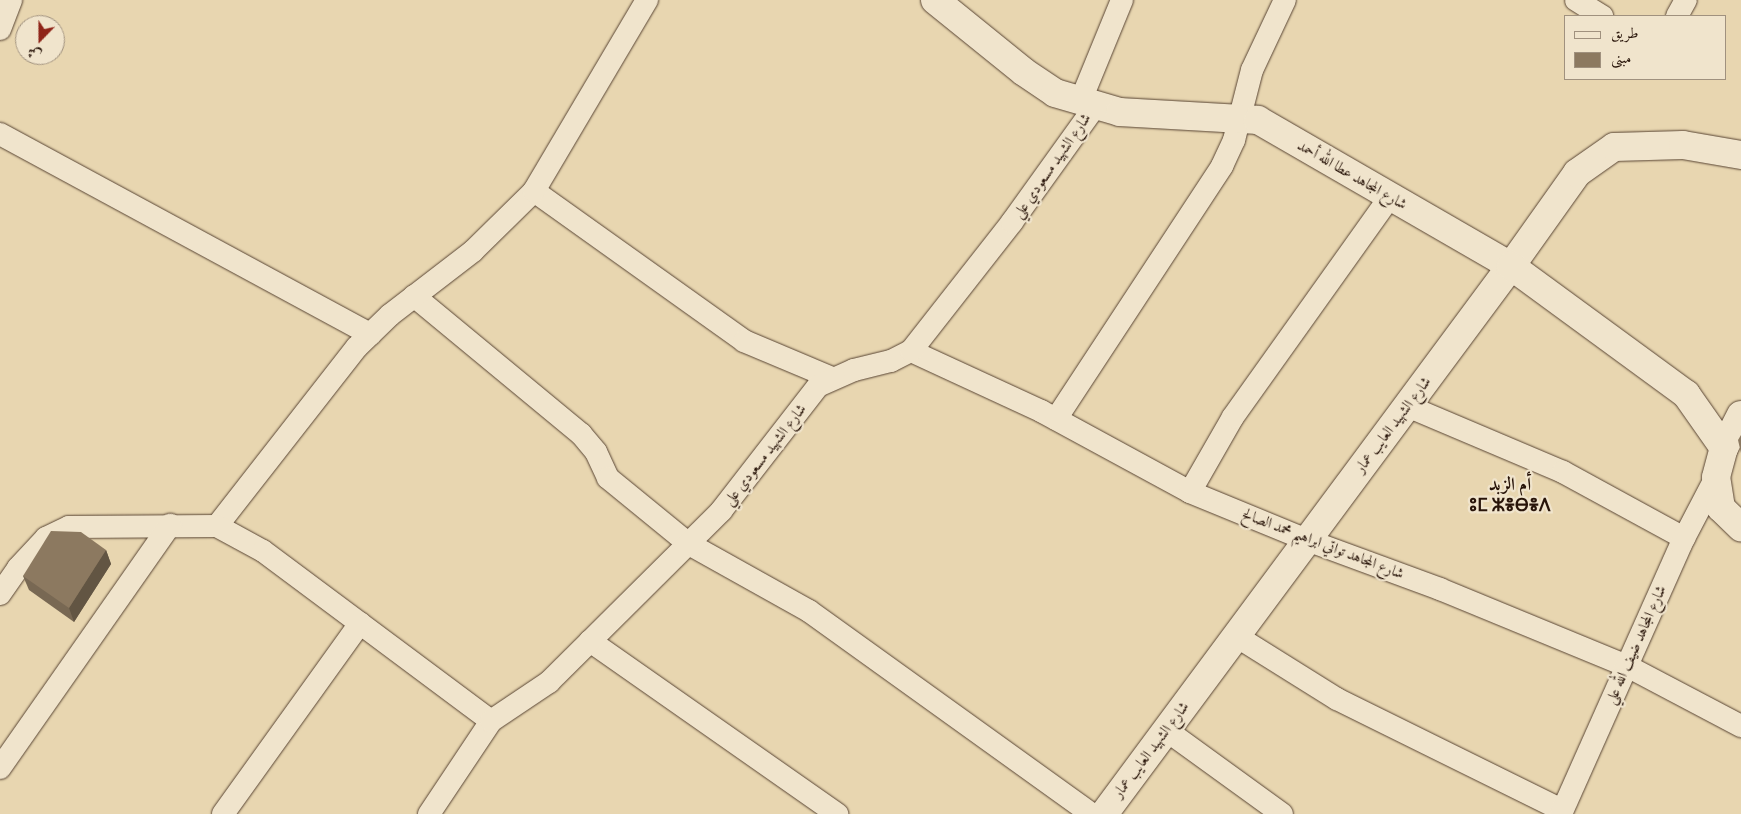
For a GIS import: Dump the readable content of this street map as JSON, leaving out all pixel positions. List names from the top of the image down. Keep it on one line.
{"streets":{"street":["شارع الشهيد مسعودي علي","شارع المجاهد عطا الله أحمد","شارع الشهيد العايب عمار","شارع المجاهد تواتي ابراهيم محمد الصالح","شارع المجاهد ضيف الله علي"]},"crossings":[["شارع الشهيد مسعودي علي","شارع المجاهد عطا الله أحمد"],["شارع الشهيد مسعودي علي","شارع المجاهد تواتي ابراهيم محمد الصالح"],["شارع المجاهد عطا الله أحمد","شارع الشهيد العايب عمار"],["شارع الشهيد العايب عمار","شارع المجاهد تواتي ابراهيم محمد الصالح"],["شارع المجاهد تواتي ابراهيم محمد الصالح","شارع المجاهد ضيف الله علي"]],"districts":["أم الزبد ⵓⵎ ⵣⴻⴱⴻⴷ"],"legend":["طريق","مبنى"],"north":"bottom"}
